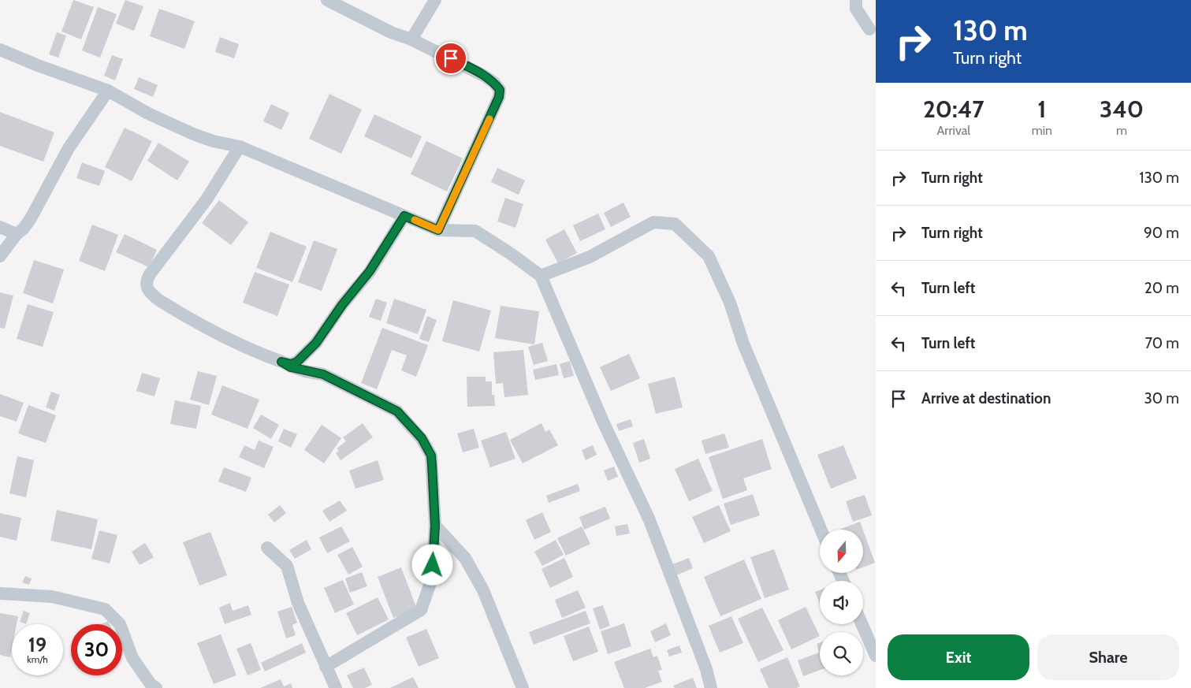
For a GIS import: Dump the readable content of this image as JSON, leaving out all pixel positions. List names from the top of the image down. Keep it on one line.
{"north":"bottom","page":{"turn":["130 m","Turn right"],"eta":["20:47","Arrival","1","min","340","m"],"list":[{"name":"Turn right","value":"130 m"},{"name":"Turn right","value":"90 m"},{"name":"Turn left","value":"20 m"},{"name":"Turn left","value":"70 m"},{"name":"Arrive at destination","value":"30 m"}],"speed":"19 km/h","limit":"30","buttons":["Exit","Share"]}}
